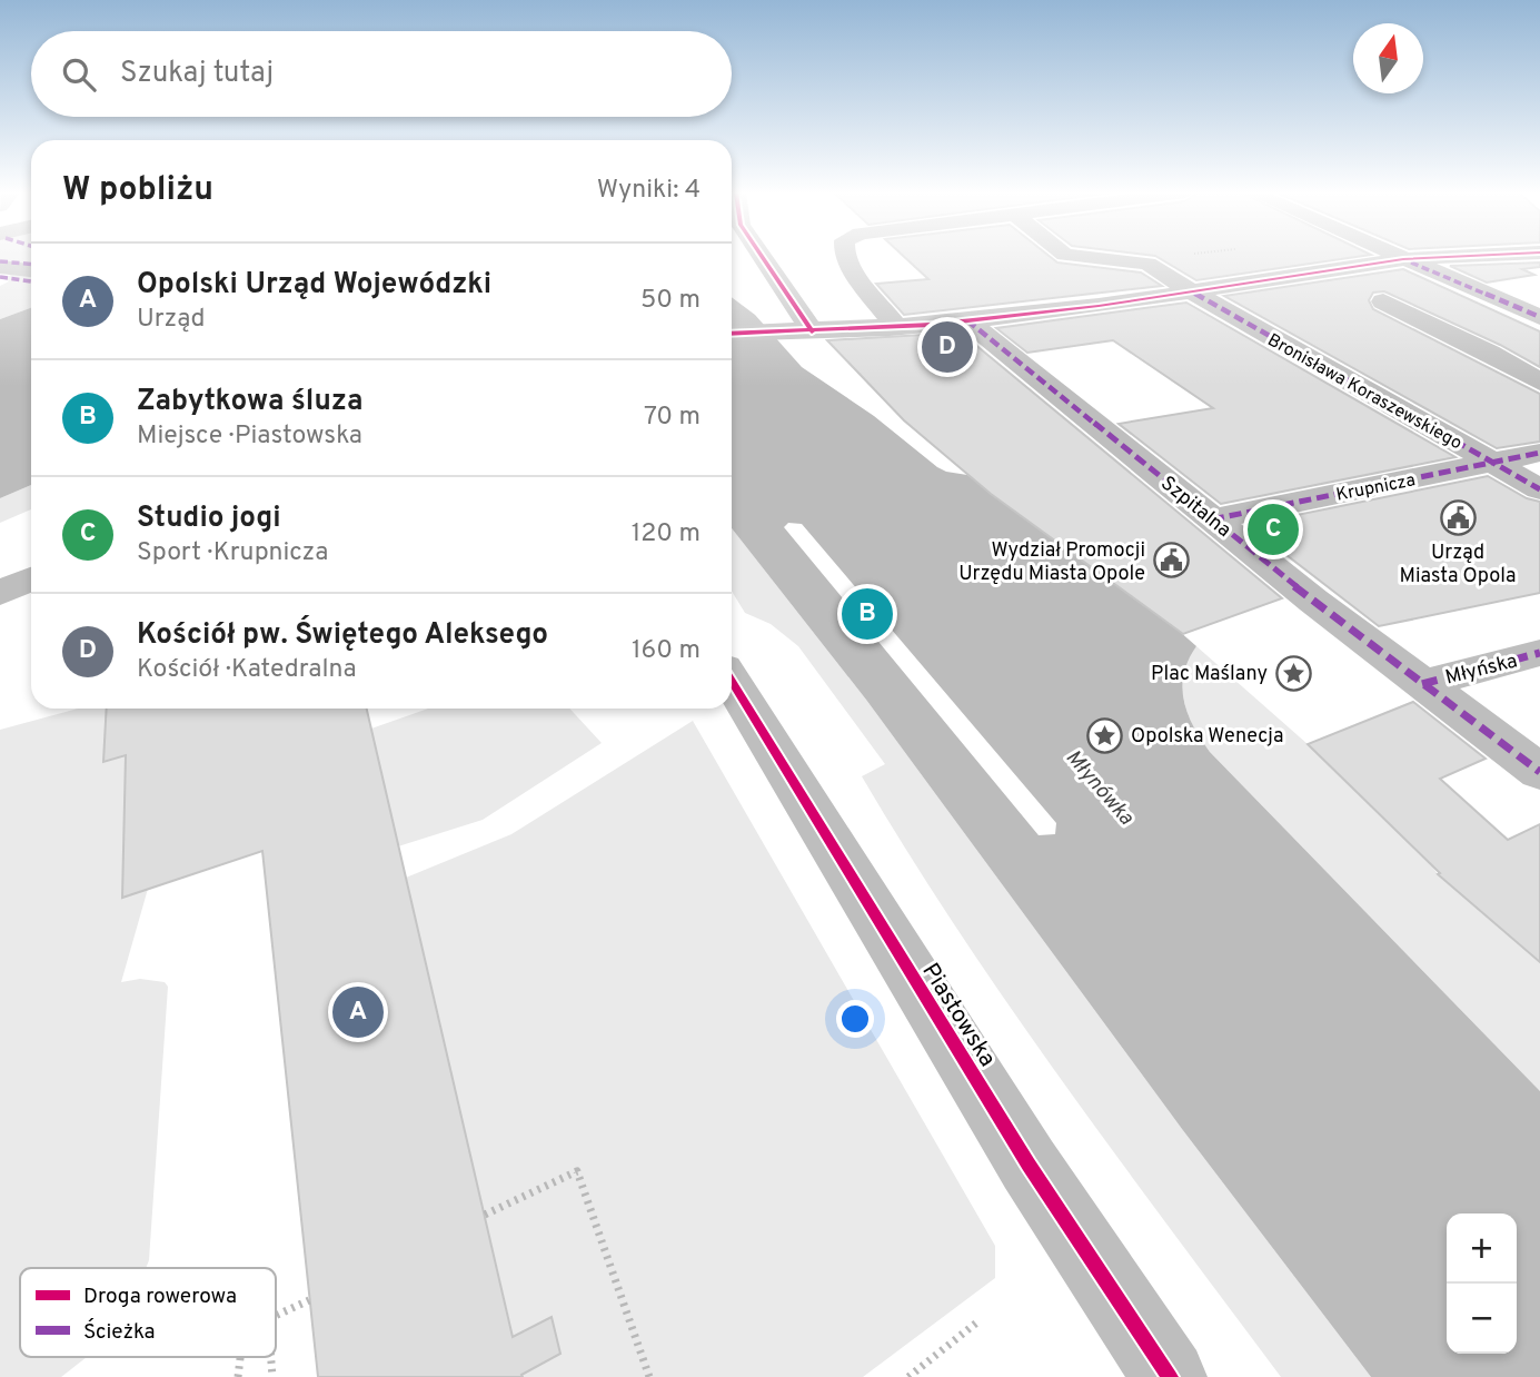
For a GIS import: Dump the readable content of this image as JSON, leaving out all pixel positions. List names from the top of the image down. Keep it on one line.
{"streets":{"street":["Bronisława Koraszewskiego","Krupnicza","Szpitalna","Młyńska","Piastowska"]},"crossings":[["Bronisława Koraszewskiego","Krupnicza"],["Krupnicza","Szpitalna"],["Szpitalna","Młyńska"]],"water":["Młynówka"],"places":{"public building":["Urząd Miasta Opola","Wydział Promocji Urzędu Miasta Opole"],"place":["Plac Maślany","Opolska Wenecja"]},"legend":["Droga rowerowa","Ścieżka"],"north":"top","page":{"search":"Szukaj tutaj","heading":["W pobliżu","Wyniki: 4"],"list":[{"mark":"A","name":"Opolski Urząd Wojewódzki","note":"Urząd","value":"50 m"},{"mark":"B","name":"Zabytkowa śluza","note":"Miejsce · Piastowska","value":"70 m"},{"mark":"C","name":"Studio jogi","note":"Sport · Krupnicza","value":"120 m"},{"mark":"D","name":"Kościół pw. Świętego Aleksego","note":"Kościół · Katedralna","value":"160 m"}],"pins":["D","C","B","A"],"map_buttons":["+","−"]}}
